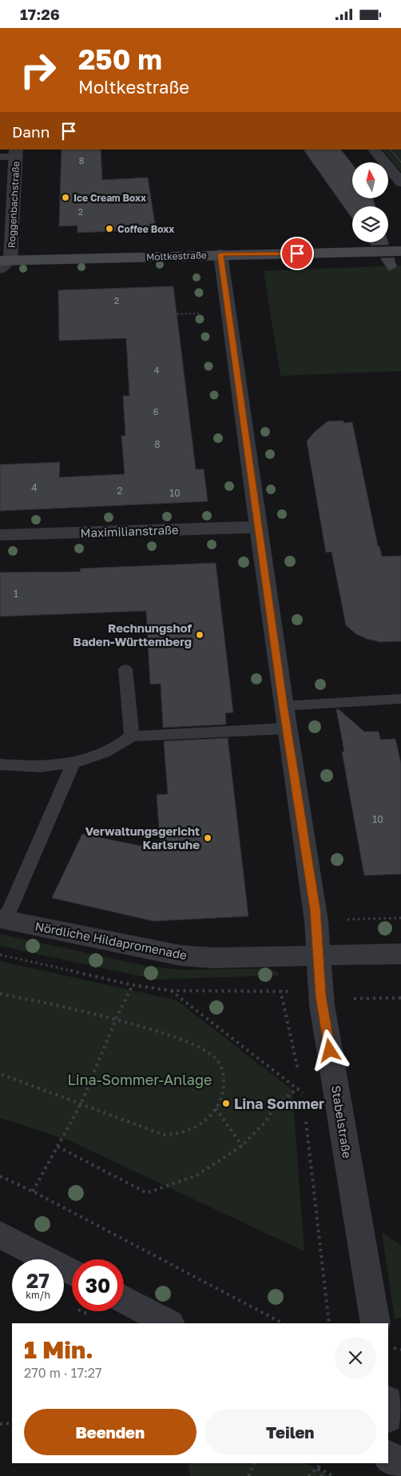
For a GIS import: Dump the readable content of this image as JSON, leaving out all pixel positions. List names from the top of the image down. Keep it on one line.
{"streets":{"main road":["Moltkestraße"],"street":["Roggenbachstraße","Maximilianstraße","Nördliche Hildapromenade","Stabelstraße"]},"crossings":[["Roggenbachstraße","Moltkestraße"],["Moltkestraße","Stabelstraße"],["Maximilianstraße","Stabelstraße"],["Nördliche Hildapromenade","Stabelstraße"]],"parks":["Lina-Sommer-Anlage"],"places":["Ice Cream Boxx","Coffee Boxx","Rechnungshof Baden-Württemberg","Verwaltungsgericht Karlsruhe","Lina Sommer"],"house_numbers":["8","2","2","4","6","8","4","2","10","1","10"],"north":"top","page":{"status":"17:26","turn":["250 m","Moltkestraße"],"then":"Dann","speed":"27 km/h","limit":"30","heading":["1 Min.","270 m · 17:27"],"buttons":["Beenden","Teilen"]}}
